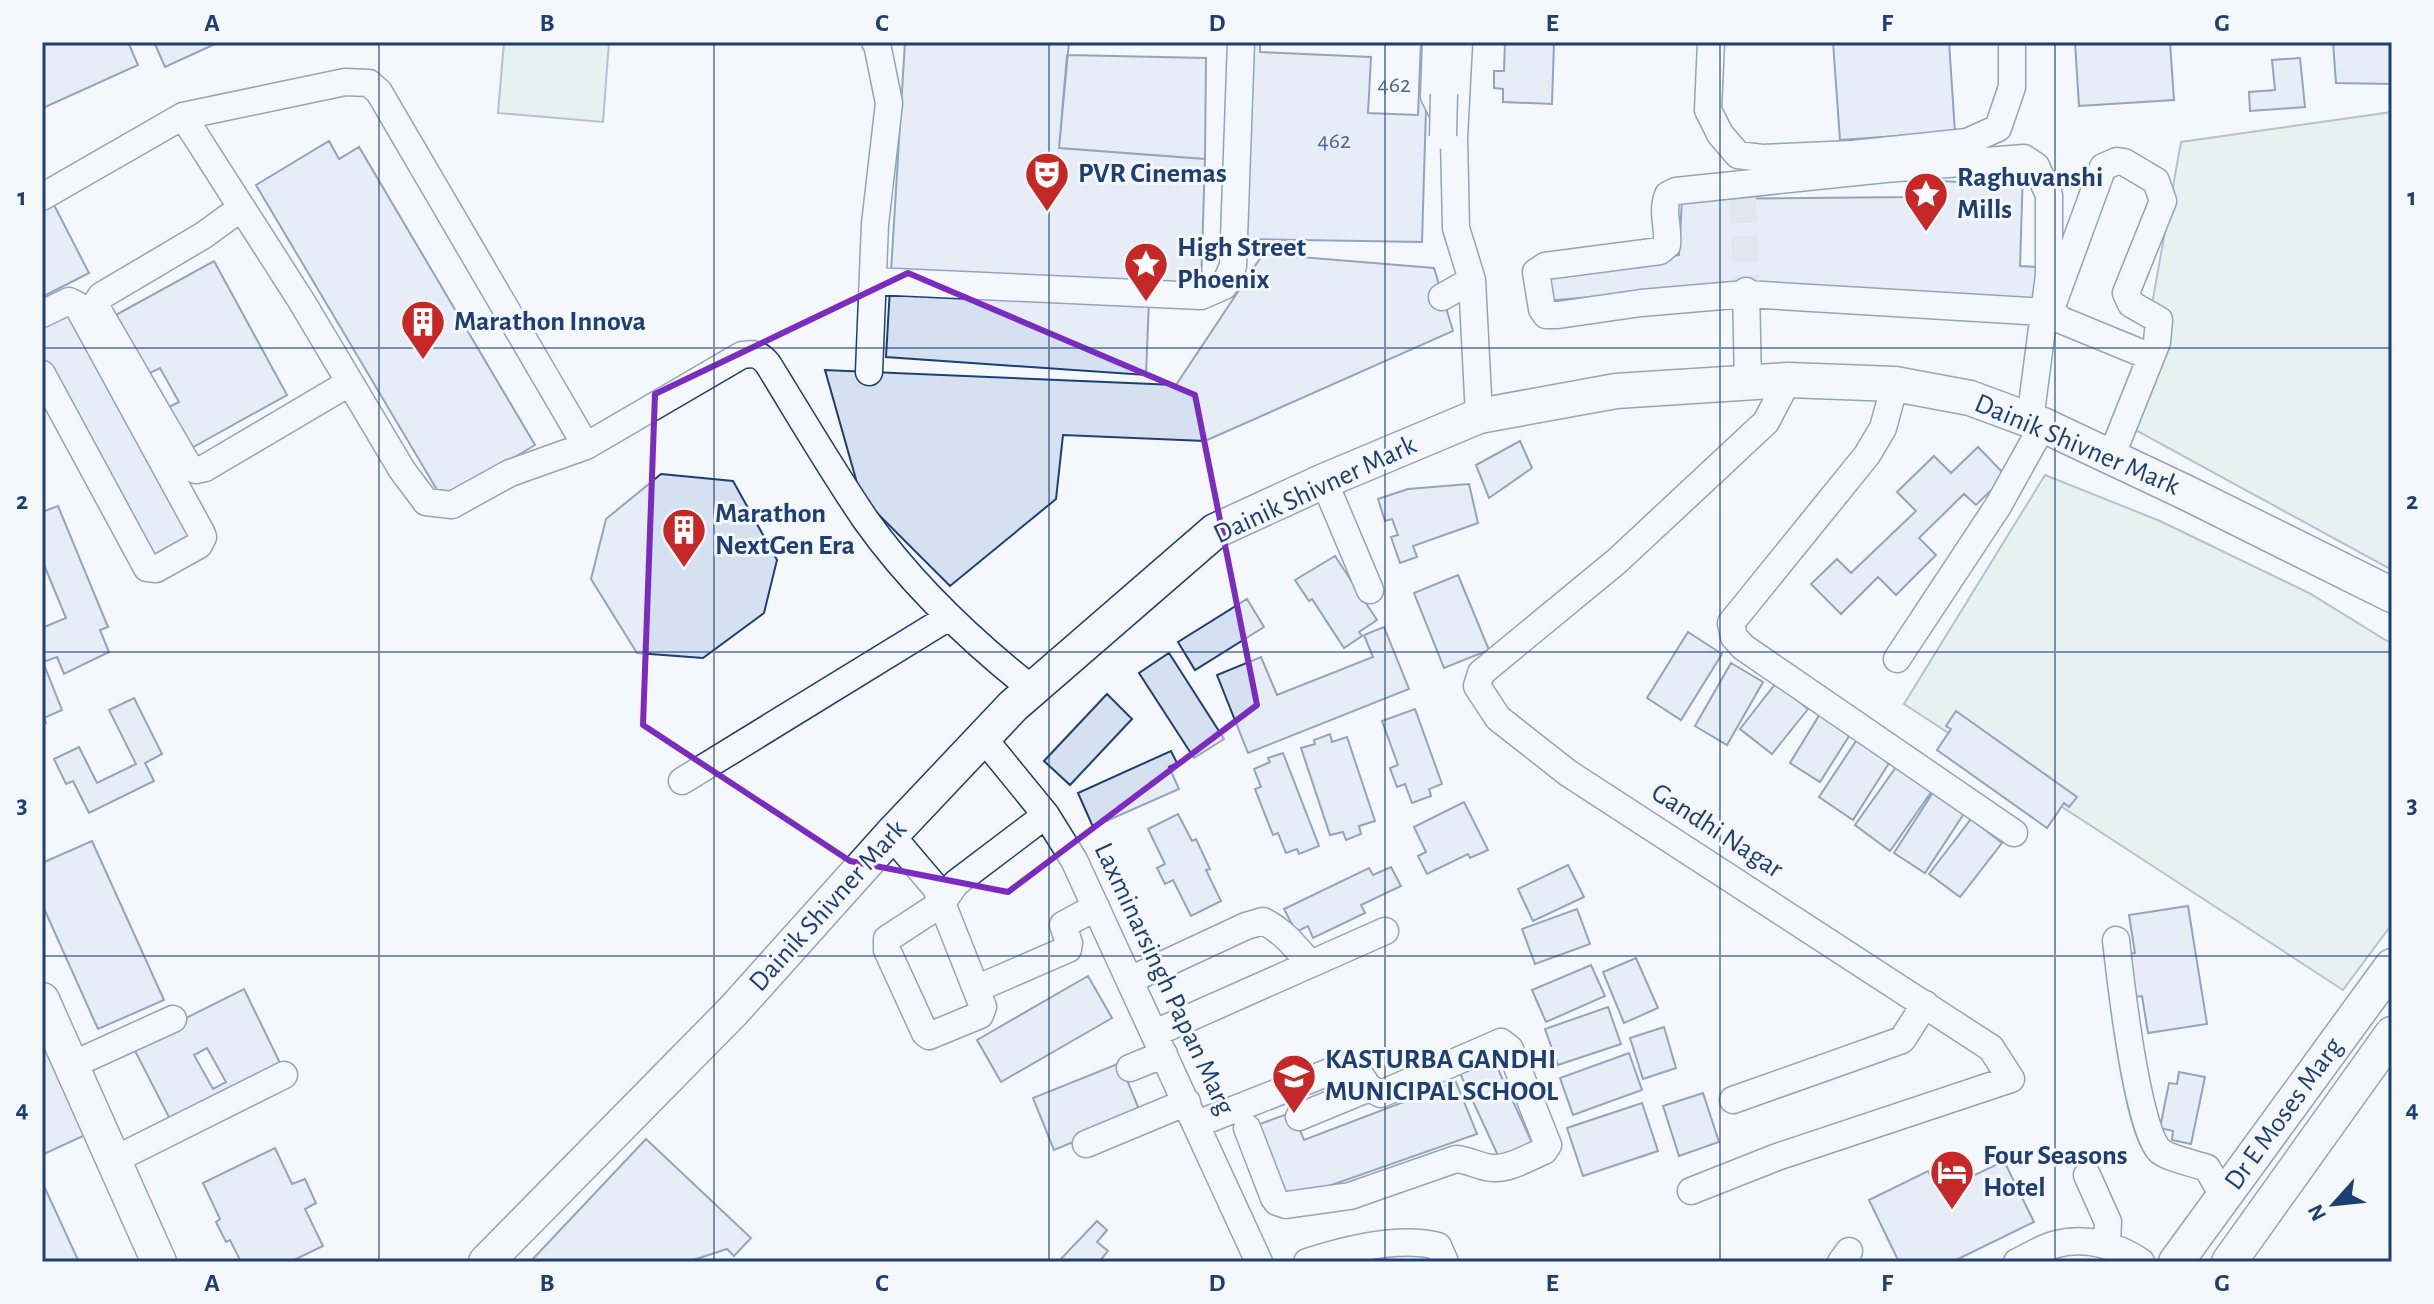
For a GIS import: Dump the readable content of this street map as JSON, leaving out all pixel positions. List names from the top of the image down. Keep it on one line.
{"streets":{"main road":["Dainik Shivner Mark","Dr E Moses Marg"],"street":["Gandhi Nagar","Laxminarsingh Papan Marg"]},"crossings":[["Dainik Shivner Mark","Gandhi Nagar"],["Dainik Shivner Mark","Laxminarsingh Papan Marg"]],"places":{"theatre":["PVR Cinemas"],"place":["Raghuvanshi Mills","High Street Phoenix"],"building":["Marathon Innova","Marathon NextGen Era"],"school or university":["KASTURBA GANDHI MUNICIPAL SCHOOL"],"hotel":["Four Seasons Hotel"]},"house_numbers":["462","462"],"north":"bottom left","grid":{"columns":["A","B","C","D","E","F","G"],"rows":["1","2","3","4"]}}
